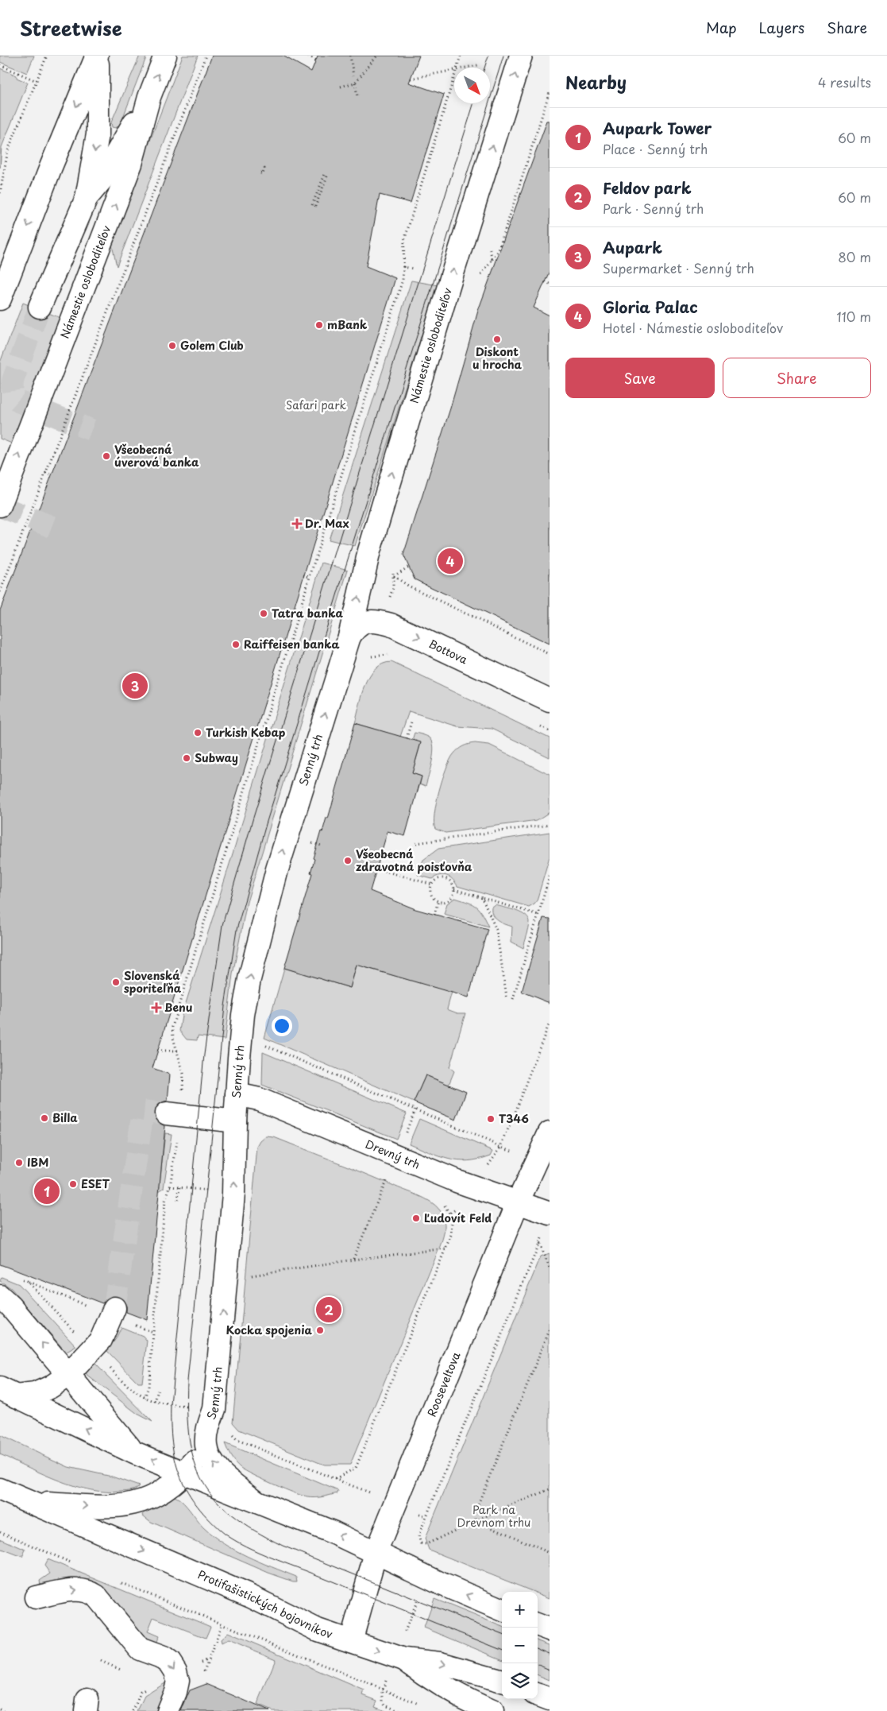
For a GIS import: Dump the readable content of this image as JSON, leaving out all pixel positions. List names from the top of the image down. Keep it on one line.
{"streets":{"street":["Námestie osloboditeľov","Bottova","Senný trh","Drevný trh","Rooseveltova","Protifašistických bojovníkov"]},"crossings":[["Námestie osloboditeľov","Bottova"],["Námestie osloboditeľov","Senný trh"],["Bottova","Senný trh"],["Senný trh","Drevný trh"],["Senný trh","Protifašistických bojovníkov"],["Drevný trh","Rooseveltova"],["Rooseveltova","Protifašistických bojovníkov"]],"one_way":["Bottova","Senný trh"],"parks":["Safari park","Park na Drevnom trhu"],"places":{"other":["mBank","Diskont u hrocha","Golem Club","Všeobecná úverová banka","Tatra banka","Raiffeisen banka","Turkish Kebap","Subway","Všeobecná zdravotná poisťovňa","Slovenská sporiteľňa","Billa","T346","IBM","ESET","Ľudovít Feld","Kocka spojenia"],"health":["Dr. Max","Benu"]},"north":"bottom right","page":{"header":"Streetwise","nav":["Map","Layers","Share"],"heading":["Nearby","4 results"],"list":[{"mark":"1","name":"Aupark Tower","note":"Place · Senný trh","value":"60 m"},{"mark":"2","name":"Feldov park","note":"Park · Senný trh","value":"60 m"},{"mark":"3","name":"Aupark","note":"Supermarket · Senný trh","value":"80 m"},{"mark":"4","name":"Gloria Palac","note":"Hotel · Námestie osloboditeľov","value":"110 m"}],"buttons":["Save","Share"],"pins":["4","3","1","2"],"map_buttons":["+","−"]}}
